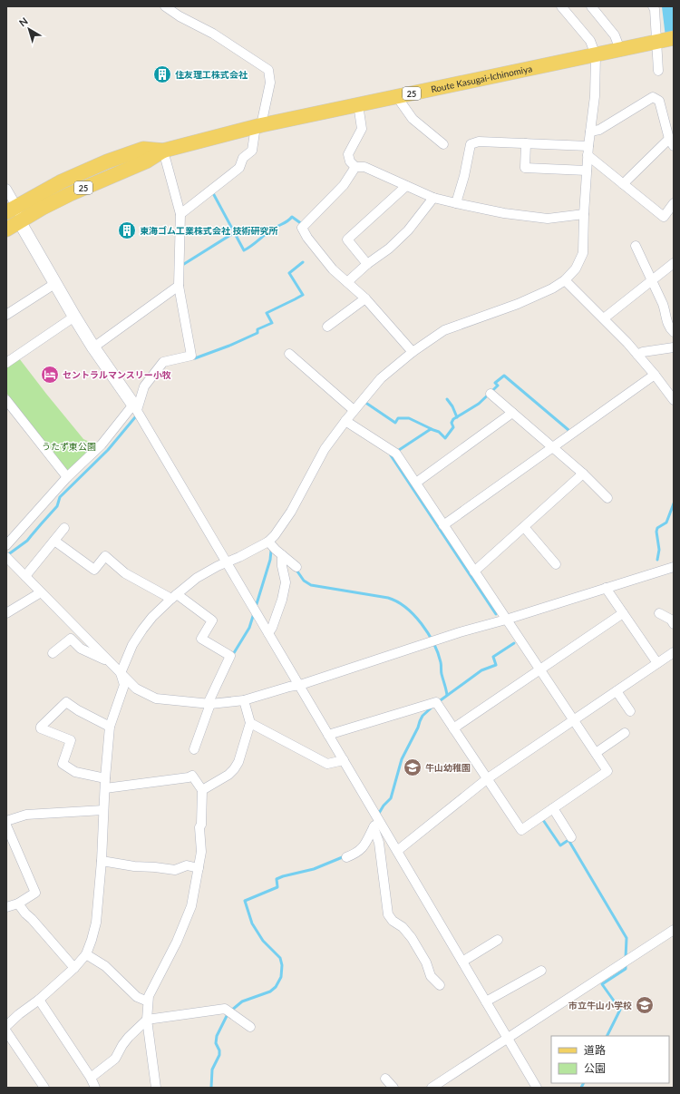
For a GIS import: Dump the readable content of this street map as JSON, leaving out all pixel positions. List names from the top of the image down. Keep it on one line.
{"streets":{"main road":["Route Kasugai-Ichinomiya","25"]},"parks":["うたず東公園"],"places":{"building":["住友理工株式会社","東海ゴム工業株式会社 技術研究所"],"hotel":["セントラルマンスリー小牧"],"school or university":["牛山幼稚園","市立牛山小学校"]},"legend":["道路","公園"],"north":"top left"}
